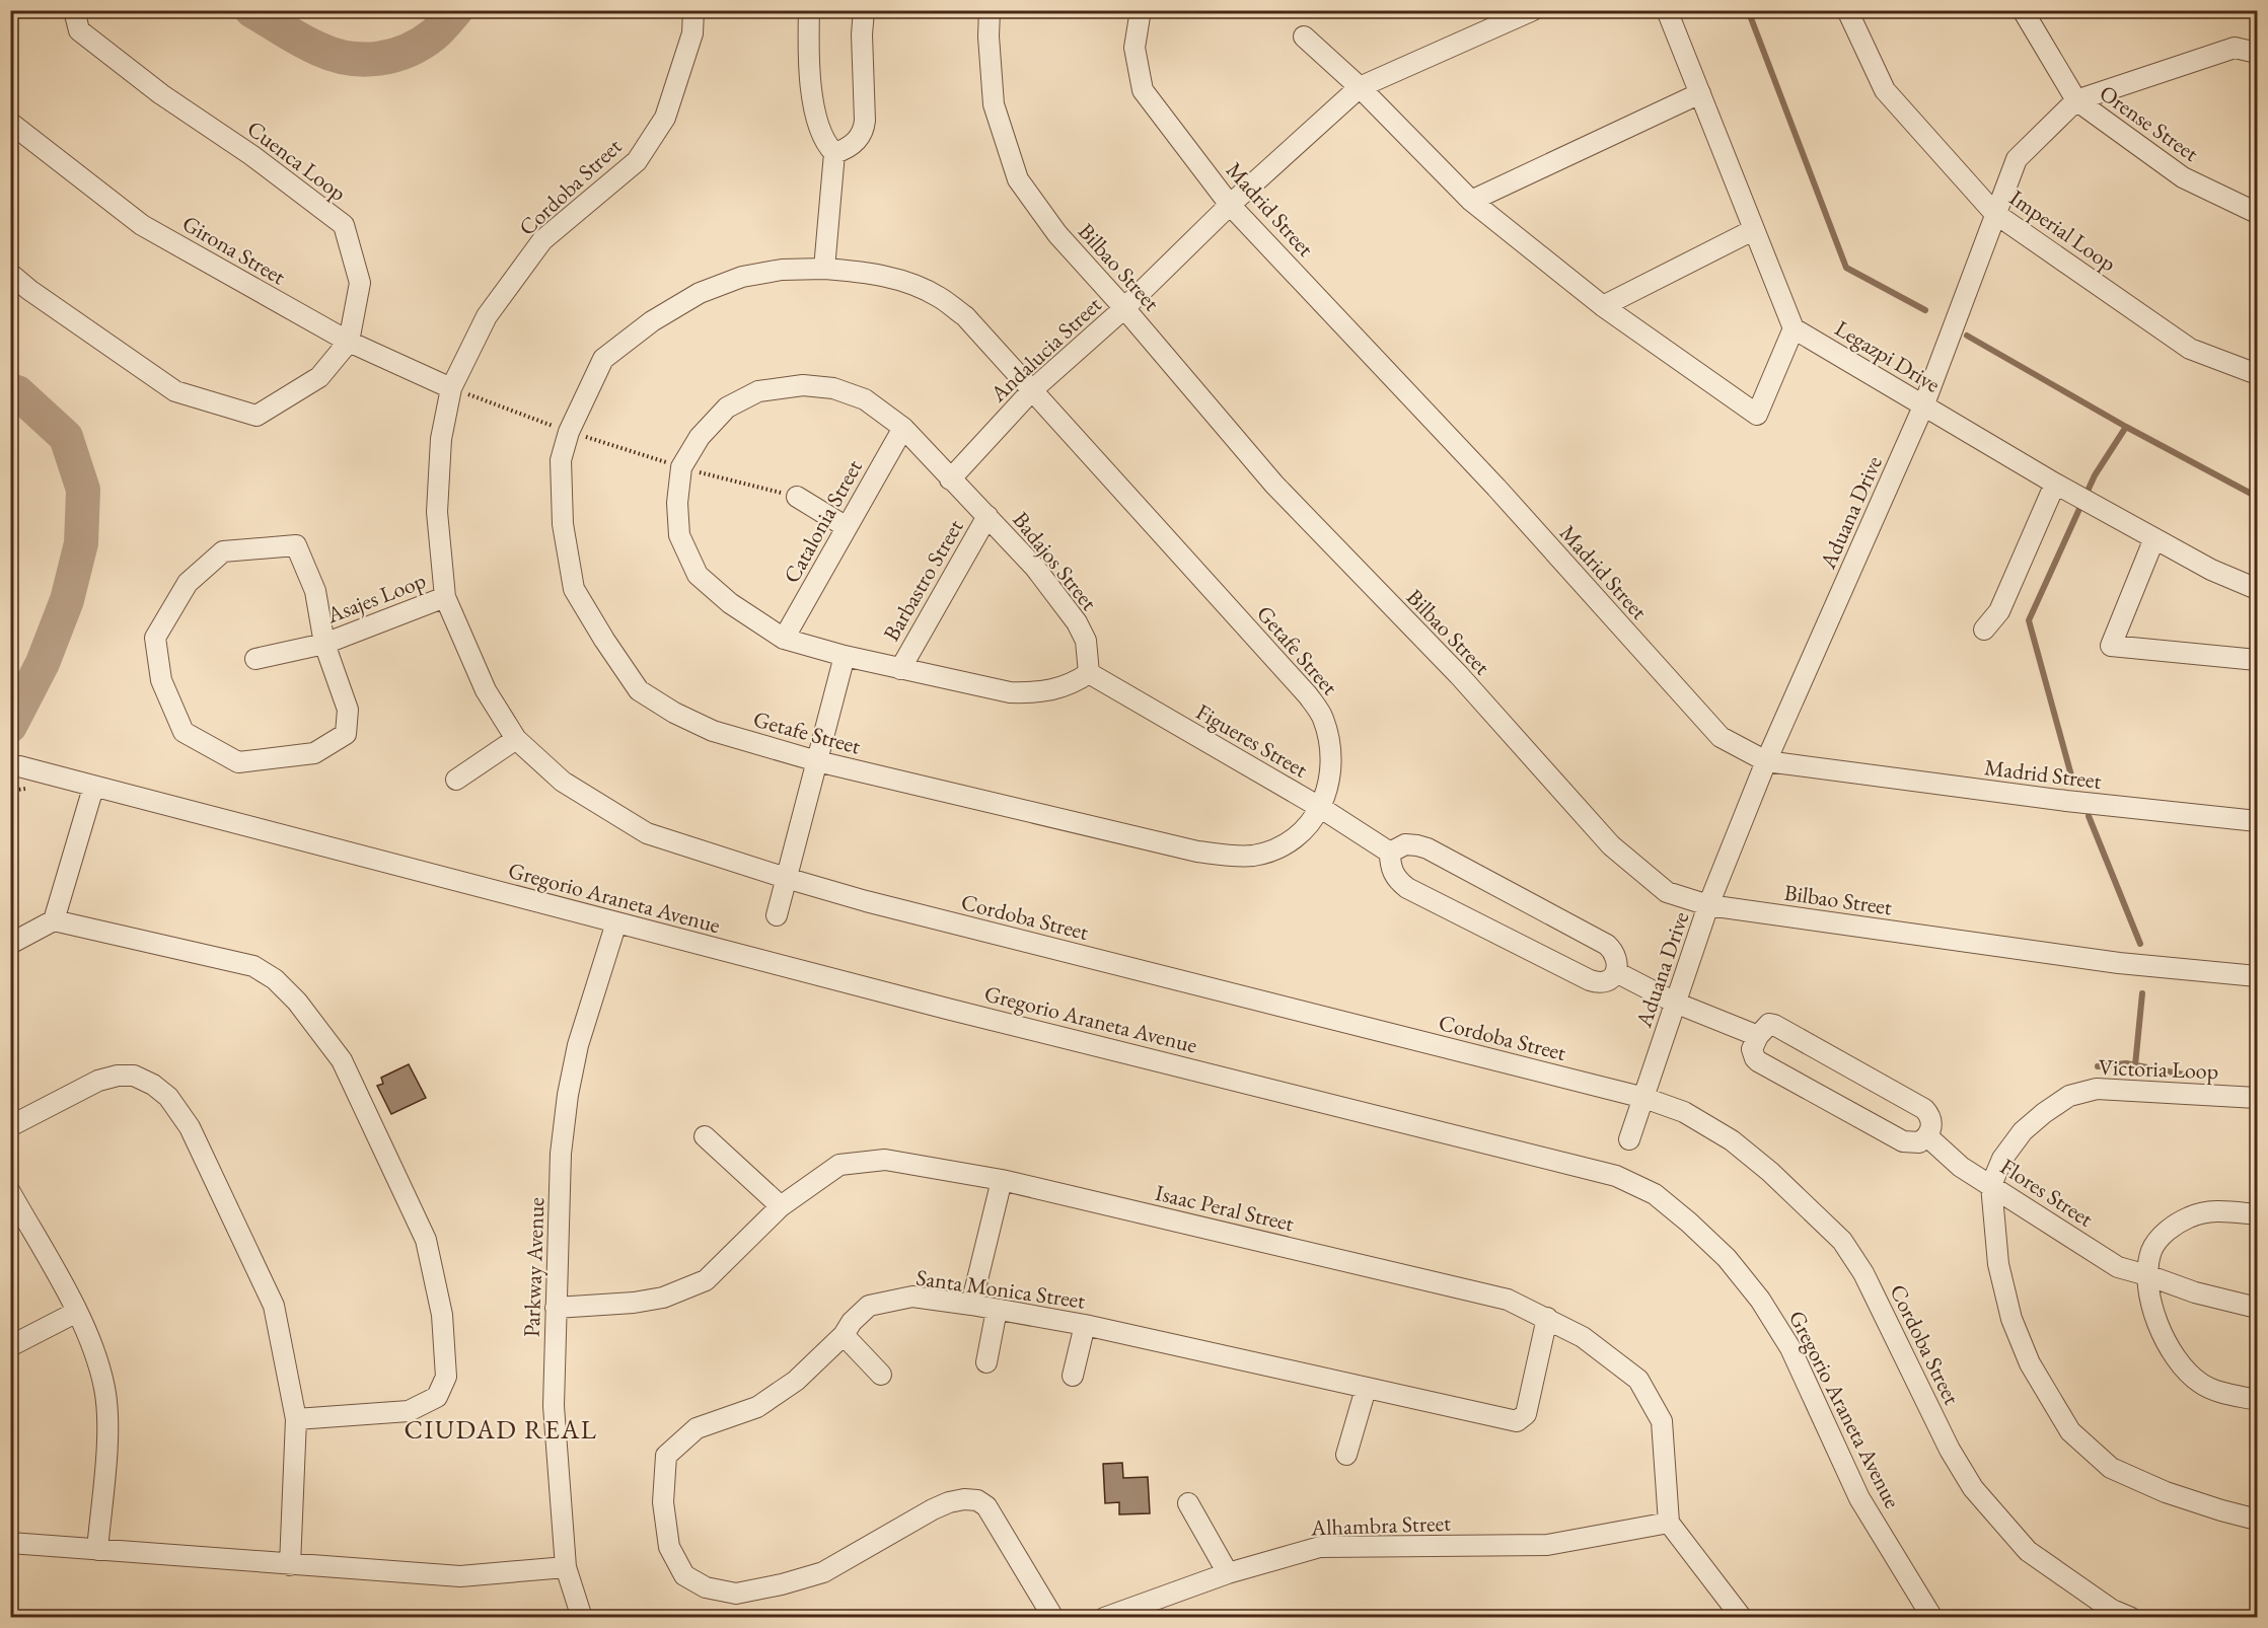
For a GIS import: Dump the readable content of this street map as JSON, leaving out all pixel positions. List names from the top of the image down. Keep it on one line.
{"streets":{"street":["Orense Street","Cuenca Loop","Cordoba Street","Madrid Street","Imperial Loop","Girona Street","Bilbao Street","Andalucia Street","Legazpi Drive","Aduana Drive","Catalonia Street","Badajos Street","Barbastro Street","Asajes Loop","Getafe Street","Figueres Street","Gregorio Araneta Avenue","Victoria Loop","Flores Street","Isaac Peral Street","Parkway Avenue","Santa Monica Street","Alhambra Street"]},"crossings":[["Orense Street","Aduana Drive"],["Cuenca Loop","Girona Street"],["Cordoba Street","Girona Street"],["Cordoba Street","Aduana Drive"],["Cordoba Street","Asajes Loop"],["Madrid Street","Andalucia Street"],["Madrid Street","Aduana Drive"],["Imperial Loop","Aduana Drive"],["Bilbao Street","Andalucia Street"],["Bilbao Street","Aduana Drive"],["Andalucia Street","Badajos Street"],["Andalucia Street","Getafe Street"],["Legazpi Drive","Aduana Drive"],["Catalonia Street","Badajos Street"],["Badajos Street","Barbastro Street"],["Badajos Street","Figueres Street"],["Getafe Street","Figueres Street"],["Gregorio Araneta Avenue","Parkway Avenue"],["Victoria Loop","Flores Street"],["Isaac Peral Street","Parkway Avenue"],["Isaac Peral Street","Santa Monica Street"],["Isaac Peral Street","Alhambra Street"]],"districts":["CIUDAD REAL"]}
